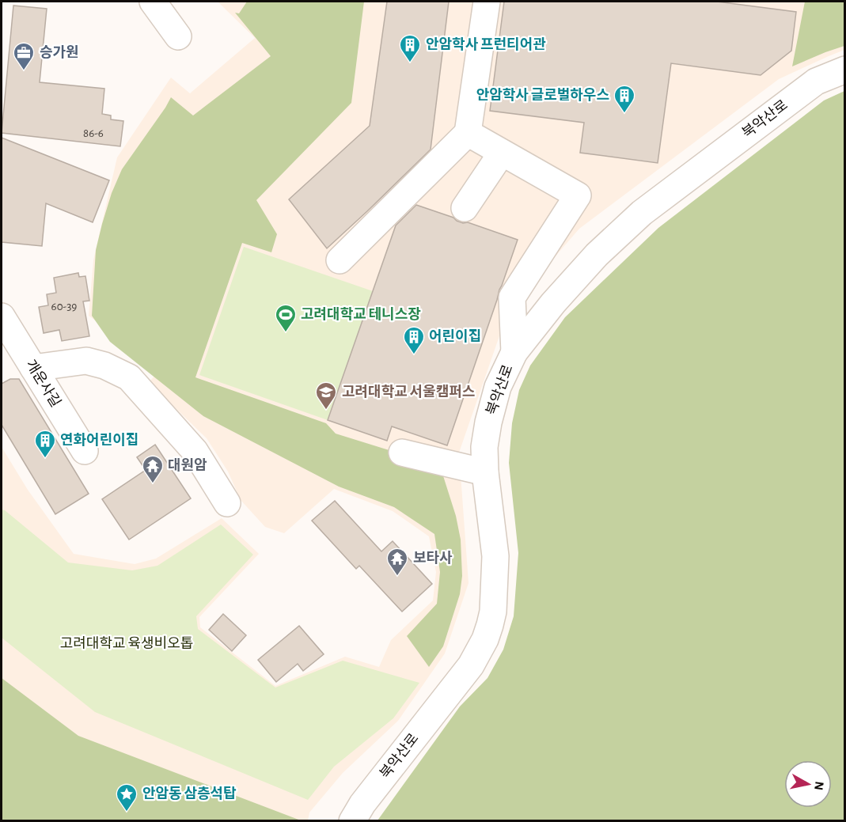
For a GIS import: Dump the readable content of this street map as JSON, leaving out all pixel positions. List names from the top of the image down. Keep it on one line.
{"streets":{"street":["북악산로","개운사길"]},"parks":["고려대학교 육생비오톱"],"places":{"building":["안암학사 프런티어관","안암학사 글로벌하우스","어린이집","연화어린이집"],"office":["승가원"],"sports":["고려대학교 테니스장"],"school or university":["고려대학교 서울캠퍼스"],"temple":["대원암","보타사"],"place":["안암동 삼층석탑"]},"house_numbers":["86-6","60-39"],"north":"right"}
